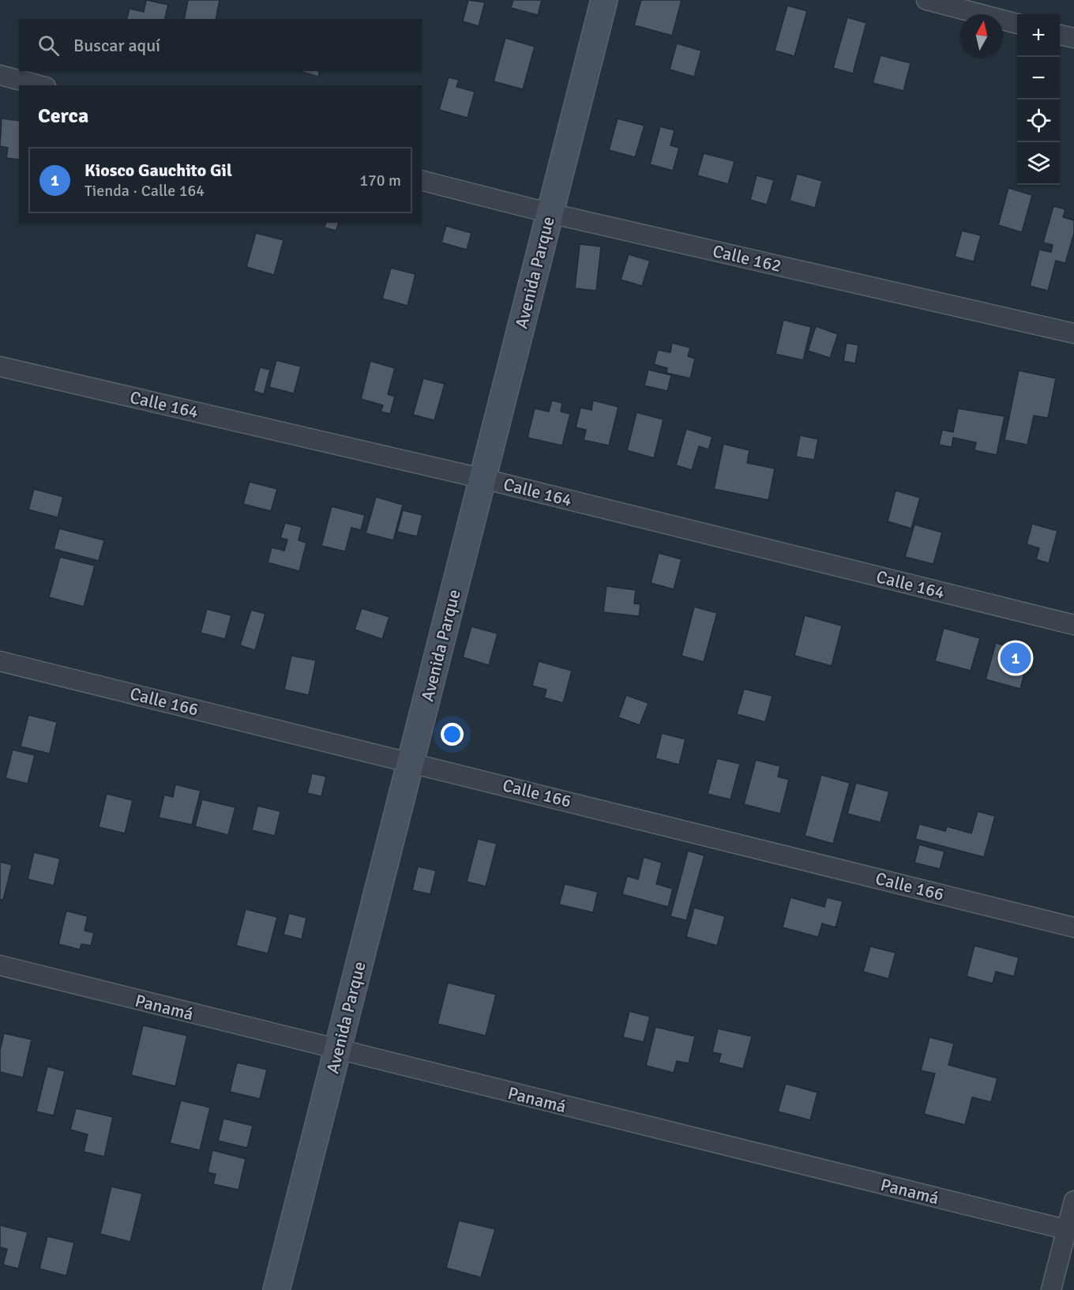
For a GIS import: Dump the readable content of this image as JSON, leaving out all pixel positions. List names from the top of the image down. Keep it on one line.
{"streets":{"street":["Calle 162","Avenida Parque","Calle 164","Calle 166","Panamá"]},"crossings":[["Calle 162","Avenida Parque"],["Avenida Parque","Calle 164"],["Avenida Parque","Calle 166"],["Avenida Parque","Panamá"]],"north":"top","page":{"map_buttons":["+","−"],"search":"Buscar aquí","heading":"Cerca","list":[{"mark":"1","name":"Kiosco Gauchito Gil","note":"Tienda · Calle 164","value":"170 m"}],"pins":"1"}}
